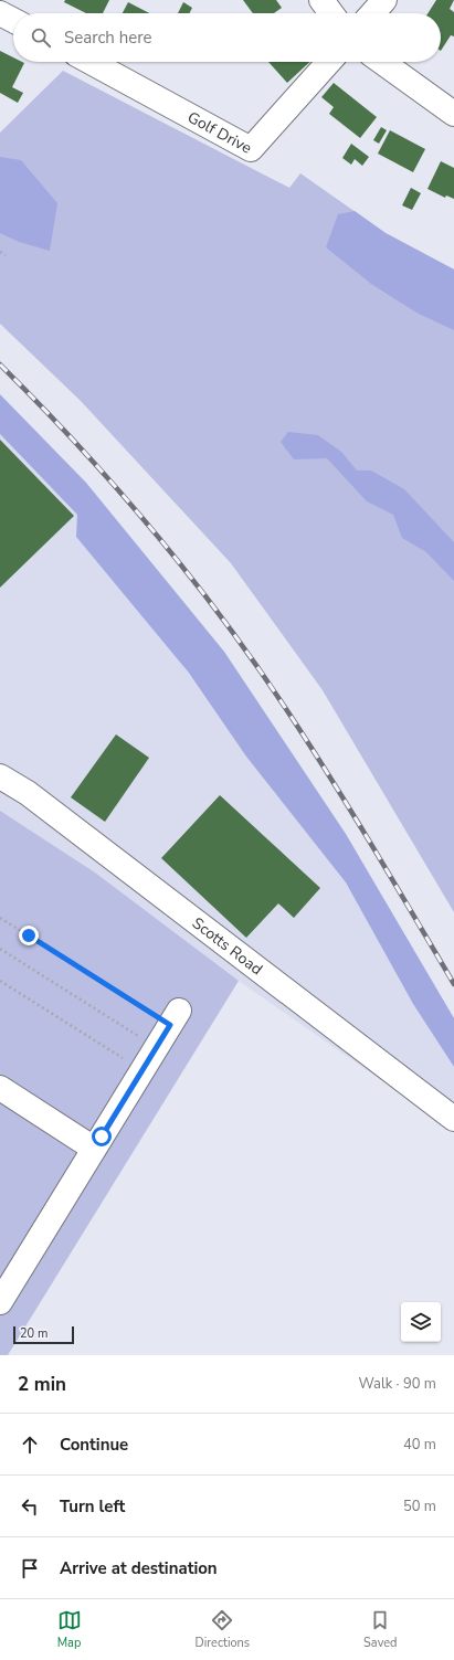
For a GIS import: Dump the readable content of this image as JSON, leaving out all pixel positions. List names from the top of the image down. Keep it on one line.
{"streets":{"street":["Golf Drive","Scotts Road"]},"scale_bar":"20 m","page":{"search":"Search here","scale":"20 m","heading":["2 min","Walk · 90 m"],"list":[["Continue","40 m"],["Turn left","50 m"],"Arrive at destination"],"nav":["Map","Directions","Saved"]}}
